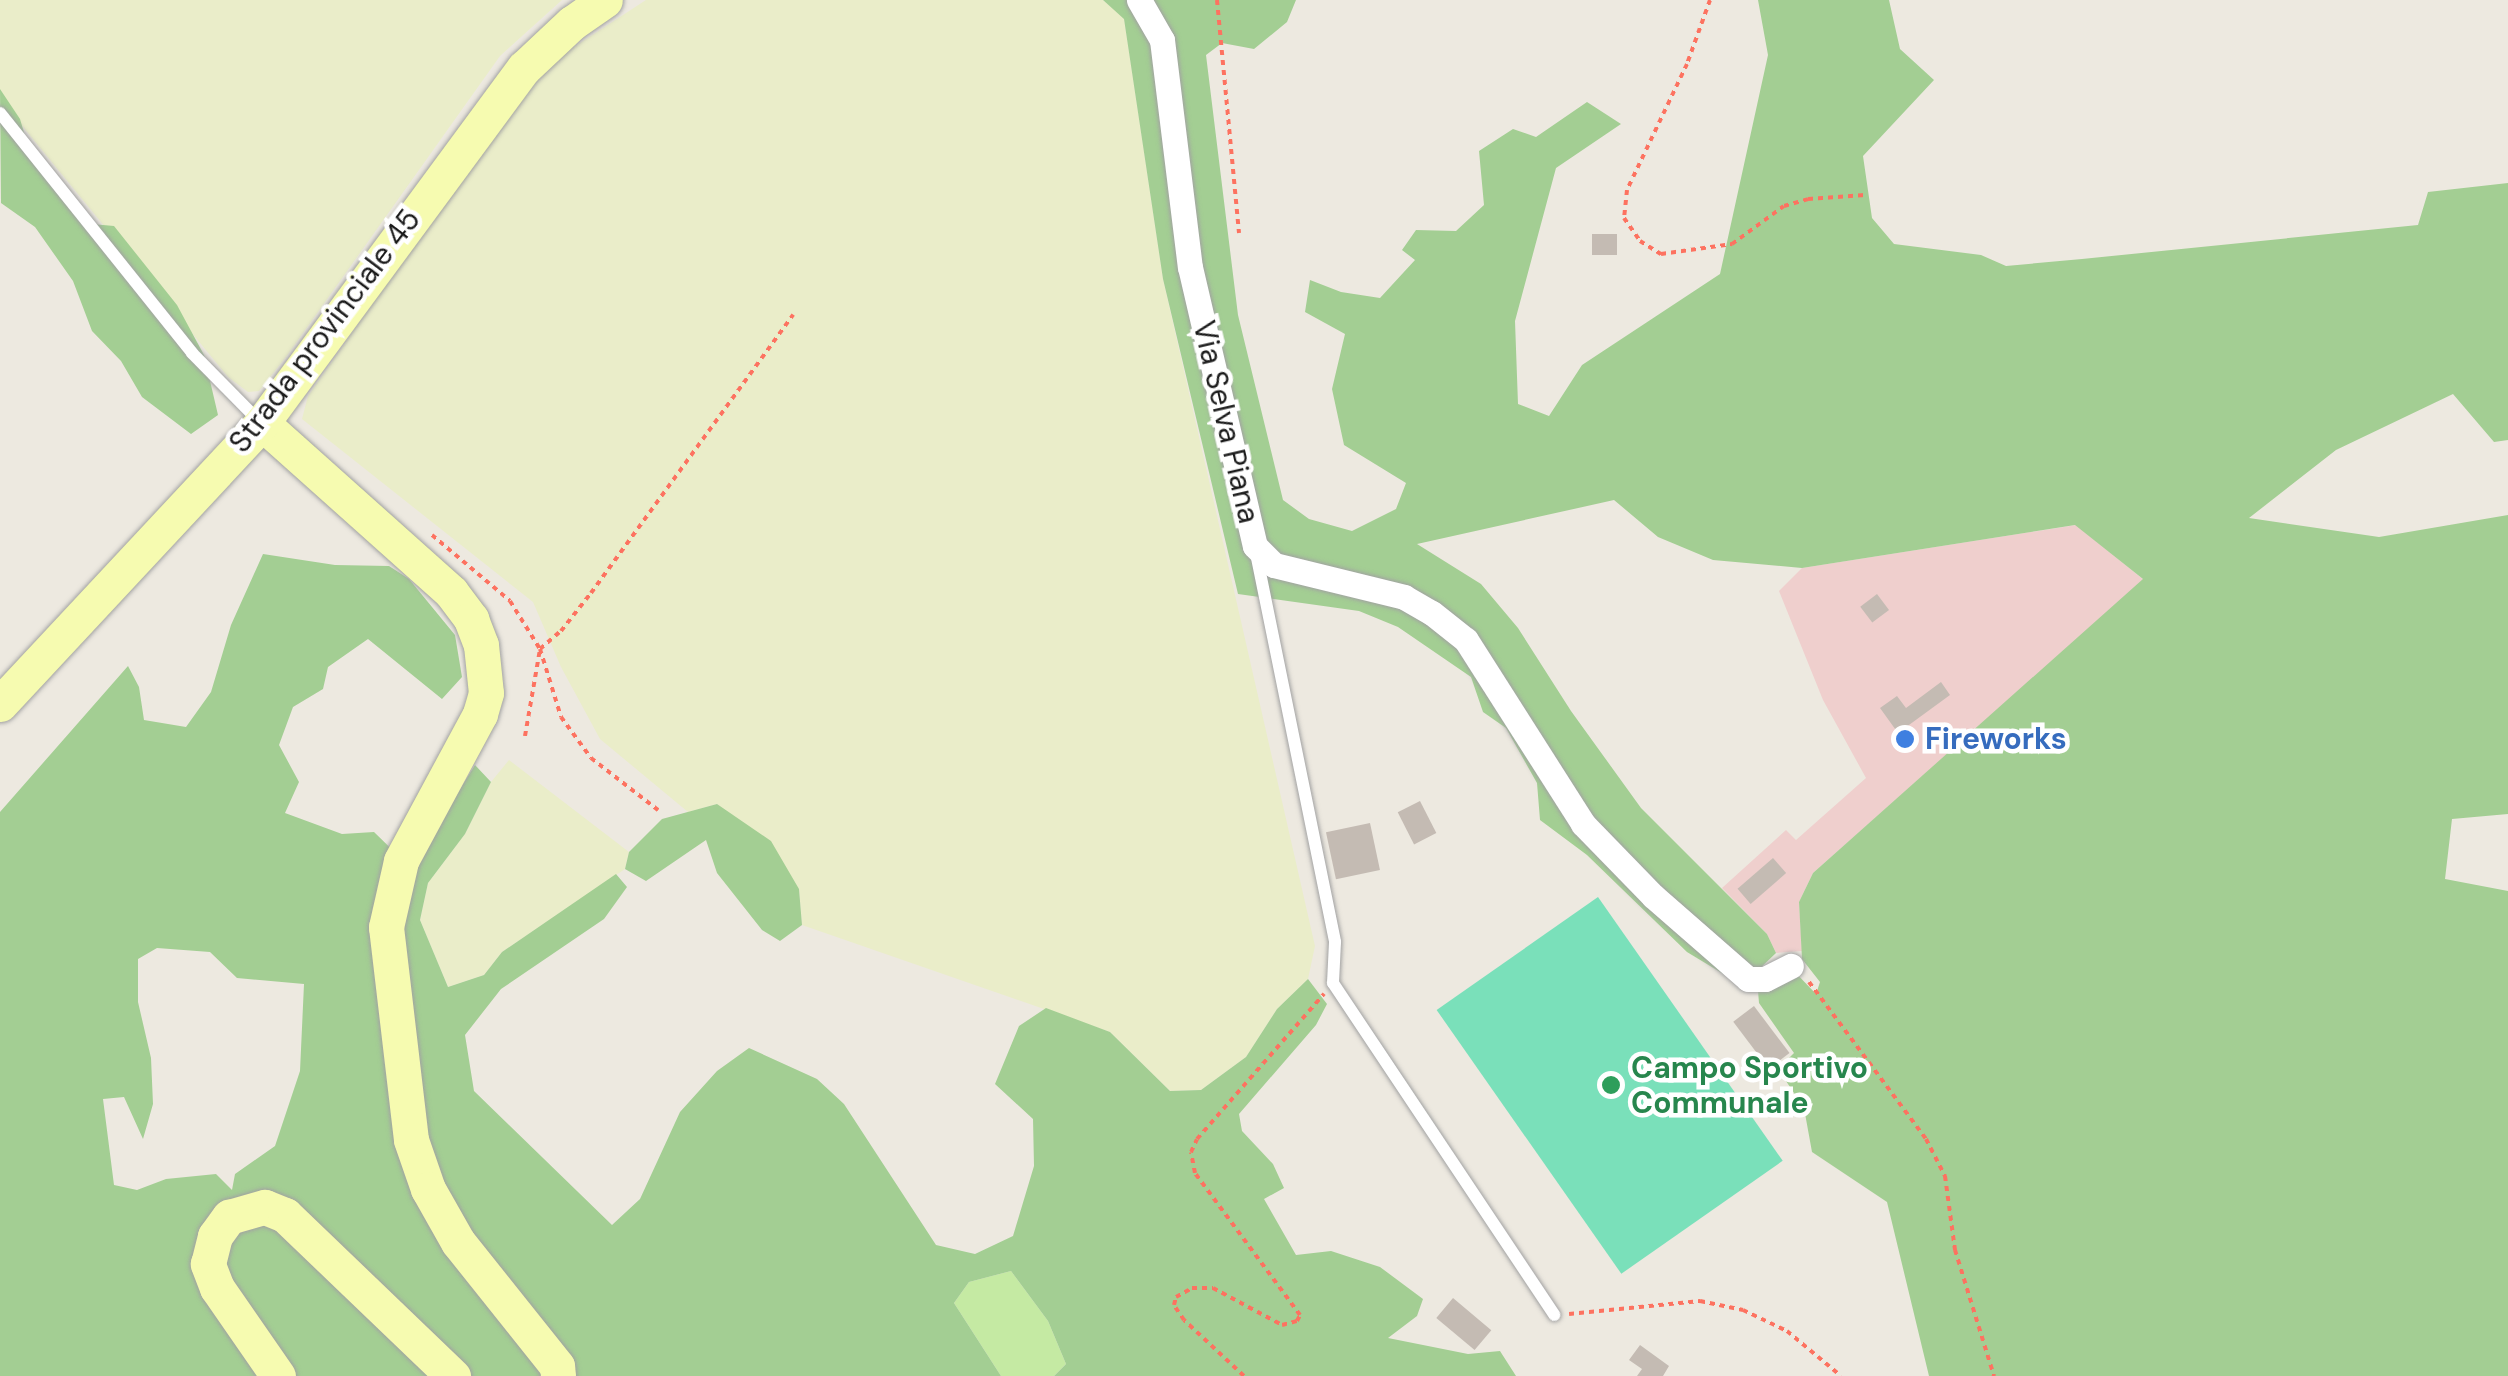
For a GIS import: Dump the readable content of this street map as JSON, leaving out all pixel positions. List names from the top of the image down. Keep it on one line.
{"streets":{"street":["Strada provinciale 45","Via Selva Piana"]},"places":["Fireworks","Campo Sportivo Communale"]}
